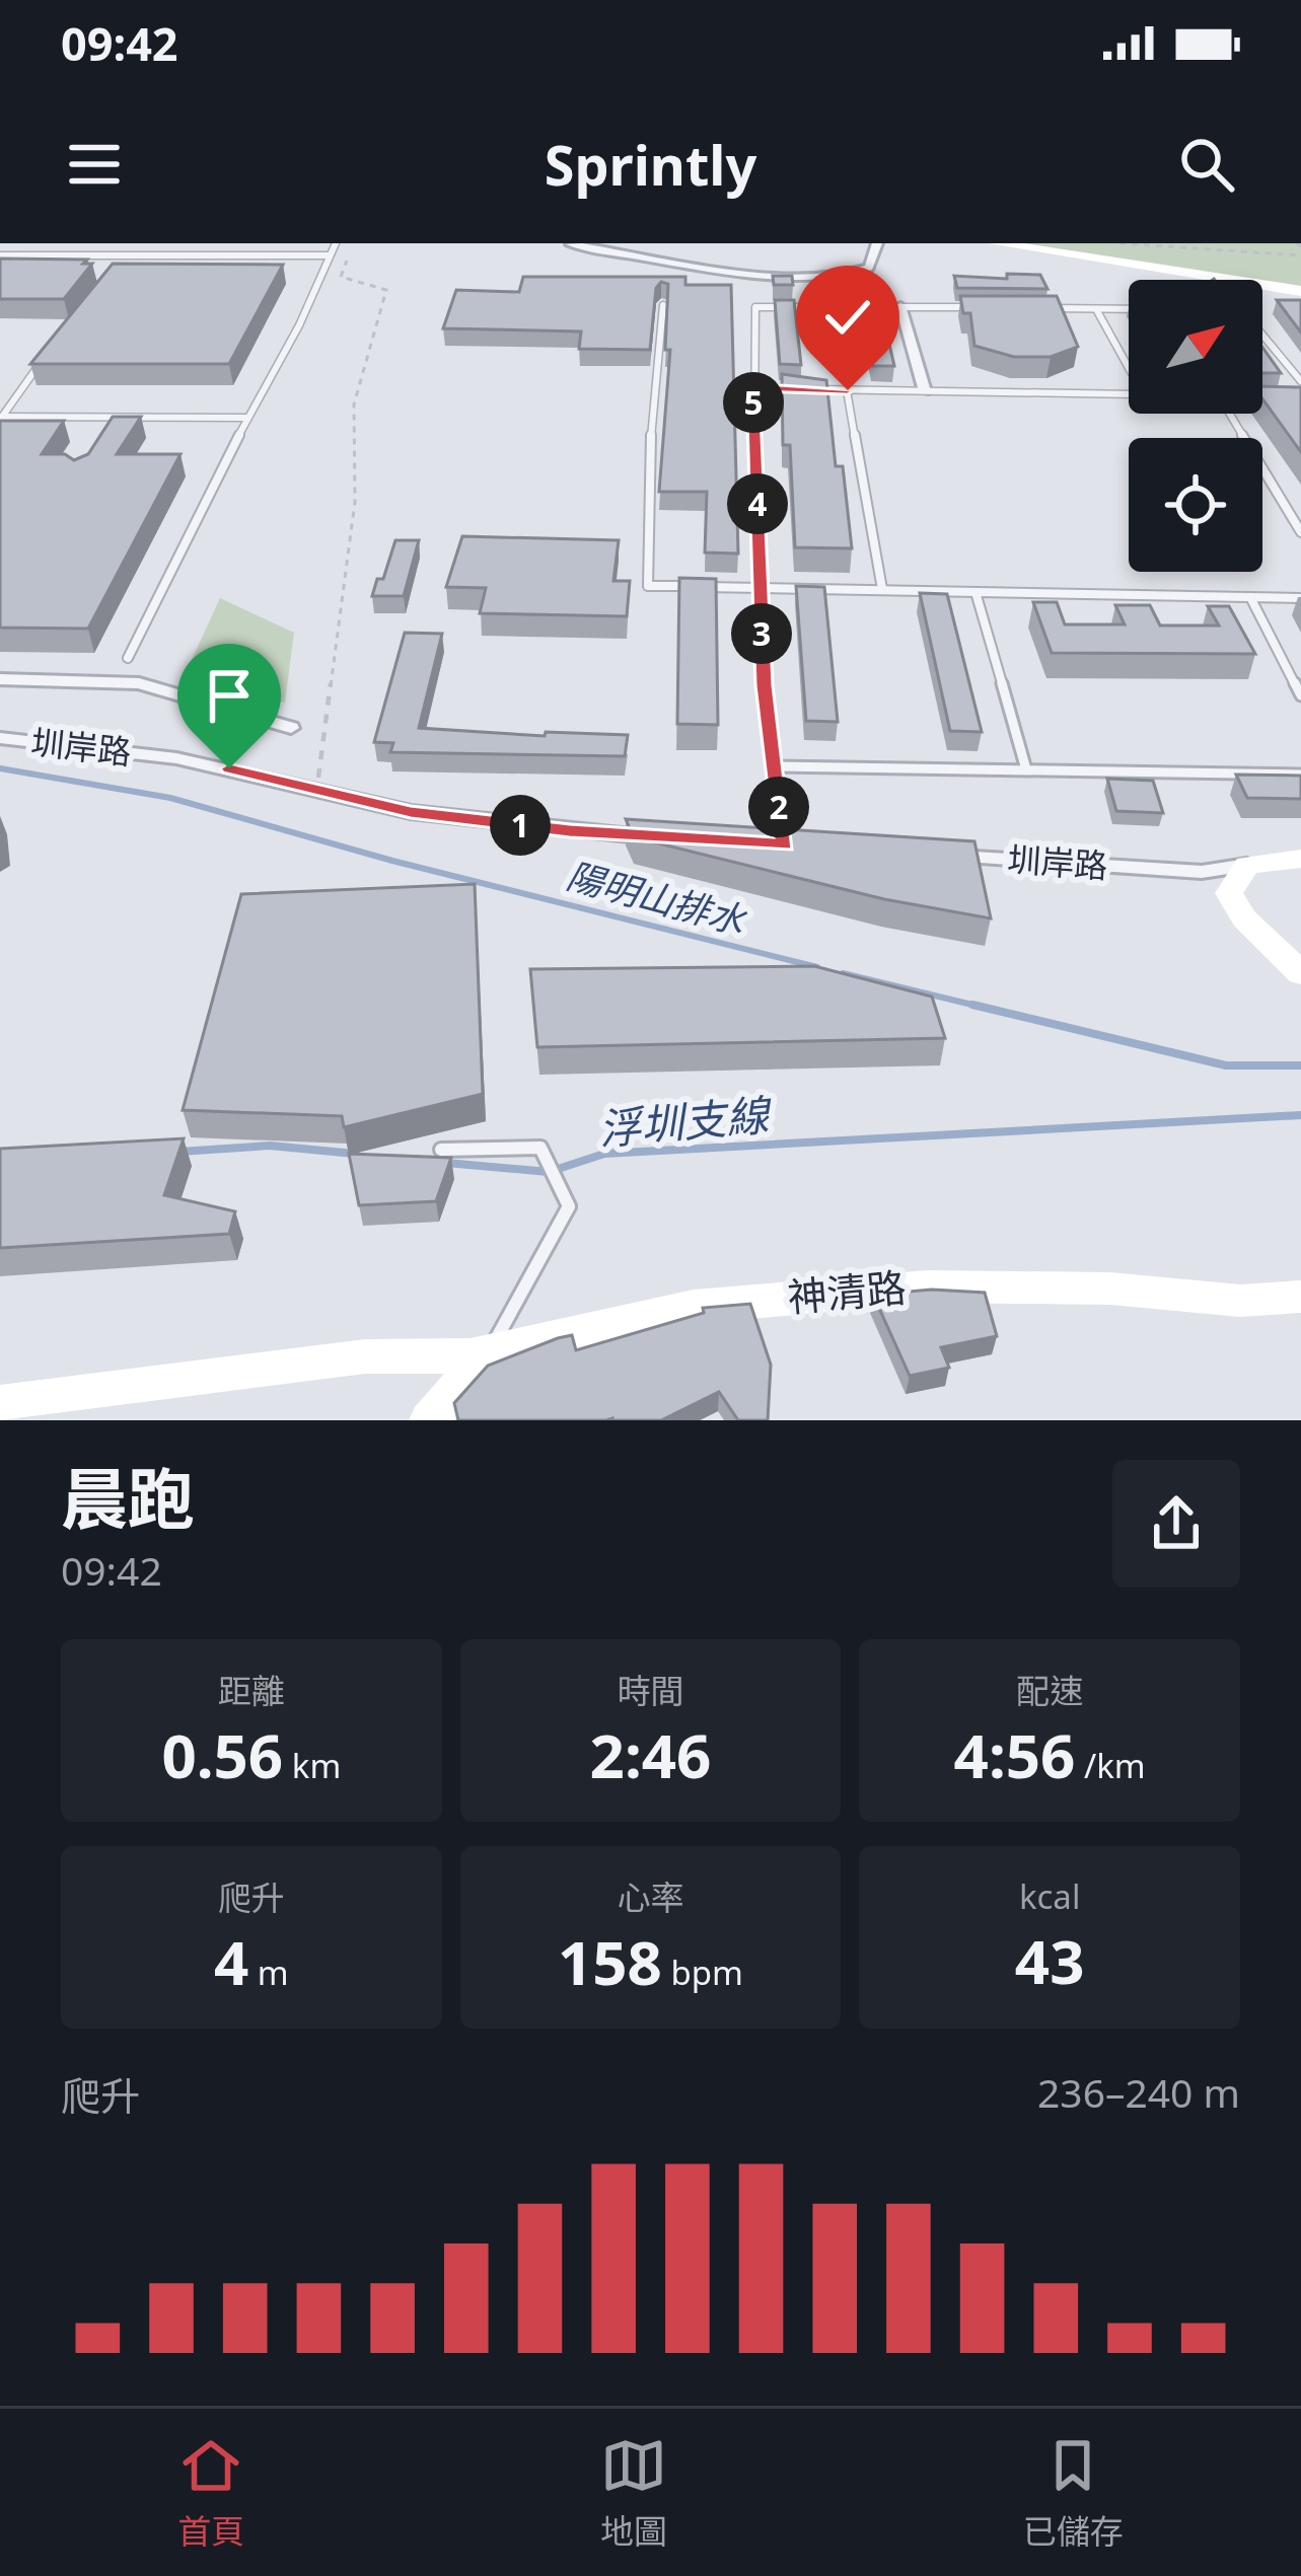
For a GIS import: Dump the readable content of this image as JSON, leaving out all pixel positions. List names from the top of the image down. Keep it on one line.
{"streets":{"street":["圳岸路","神清路"]},"water":["陽明山排水","浮圳支線"],"north":"top right","page":{"status":"09:42","header":"Sprintly","pins":["5","4","3","2","1"],"heading":["晨跑","09:42"],"stats":[["距離","0.56 km"],["時間","2:46"],["配速","4:56 /km"],["爬升","4 m"],["心率","158 bpm"],["kcal","43"]],"chart":["爬升","236–240 m"],"tabs":["首頁","地圖","已儲存"]}}
